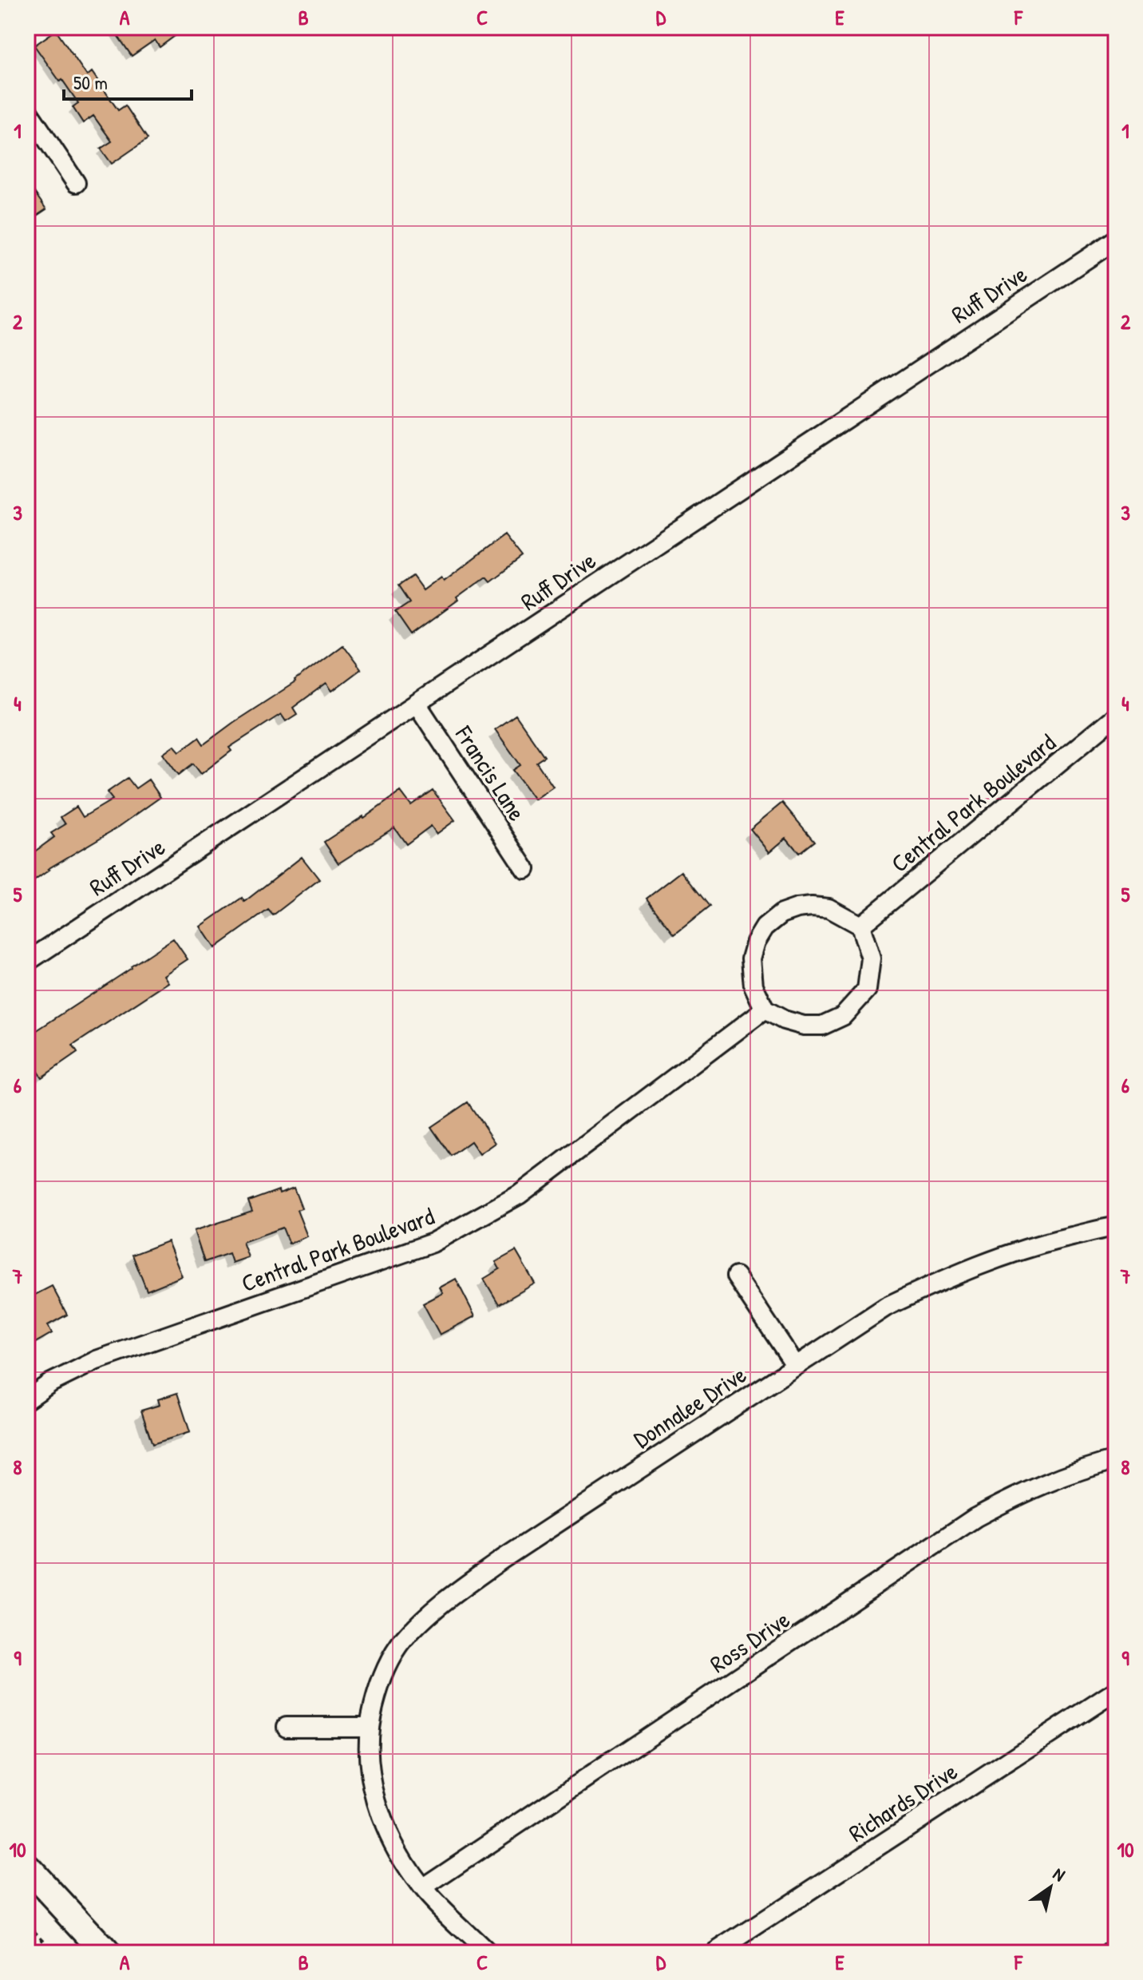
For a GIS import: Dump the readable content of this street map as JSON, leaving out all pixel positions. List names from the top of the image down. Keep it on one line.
{"streets":{"street":["Ruff Drive","Francis Lane","Central Park Boulevard","Donnalee Drive","Ross Drive","Richards Drive"]},"crossings":[["Ruff Drive","Francis Lane"],["Donnalee Drive","Ross Drive"]],"scale_bar":"50 m","north":"top right","grid":{"columns":["A","B","C","D","E","F"],"rows":["1","2","3","4","5","6","7","8","9","10"]}}
